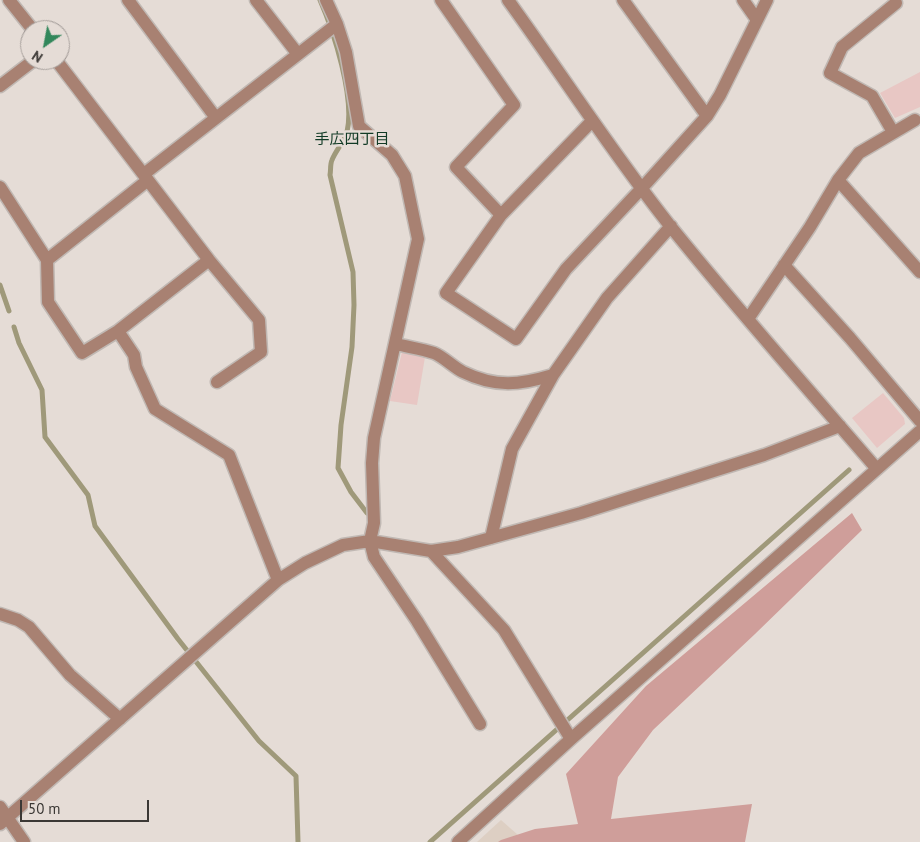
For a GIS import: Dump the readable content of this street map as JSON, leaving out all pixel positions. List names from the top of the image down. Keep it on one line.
{"districts":["手広四丁目"],"scale_bar":"50 m","north":"bottom left"}
